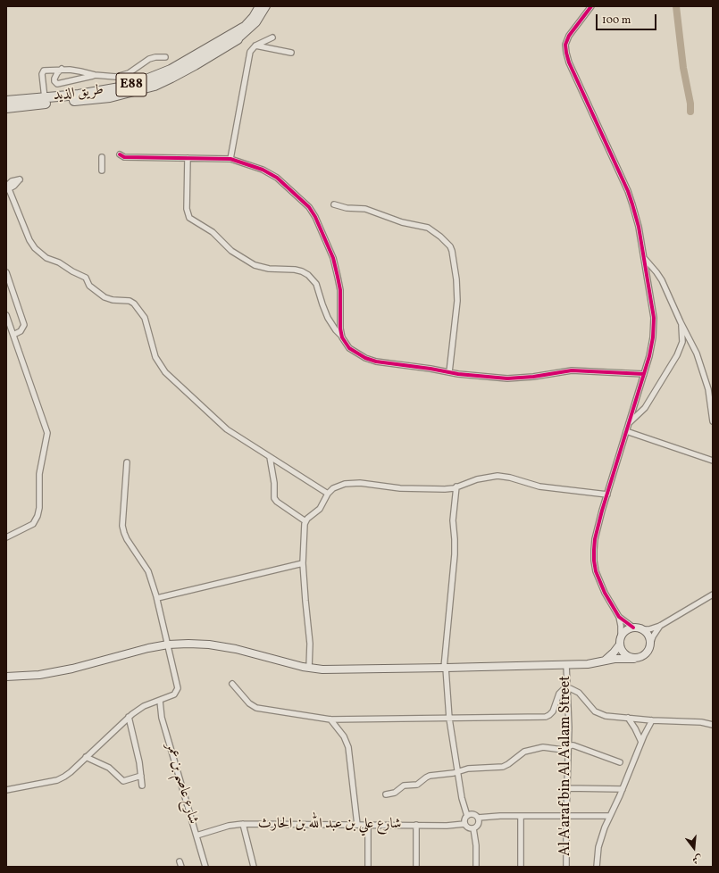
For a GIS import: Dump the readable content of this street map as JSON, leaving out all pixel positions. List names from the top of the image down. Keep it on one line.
{"streets":{"highway":["E88","طريق الذيد"],"street":["Al A'araf bin Al A'alam Street","شارع عاصم بن عمر","شارع علي بن عبد الله بن الحارث"]},"crossings":[["شارع عاصم بن عمر","شارع علي بن عبد الله بن الحارث"]],"scale_bar":"100 m","north":"bottom"}
